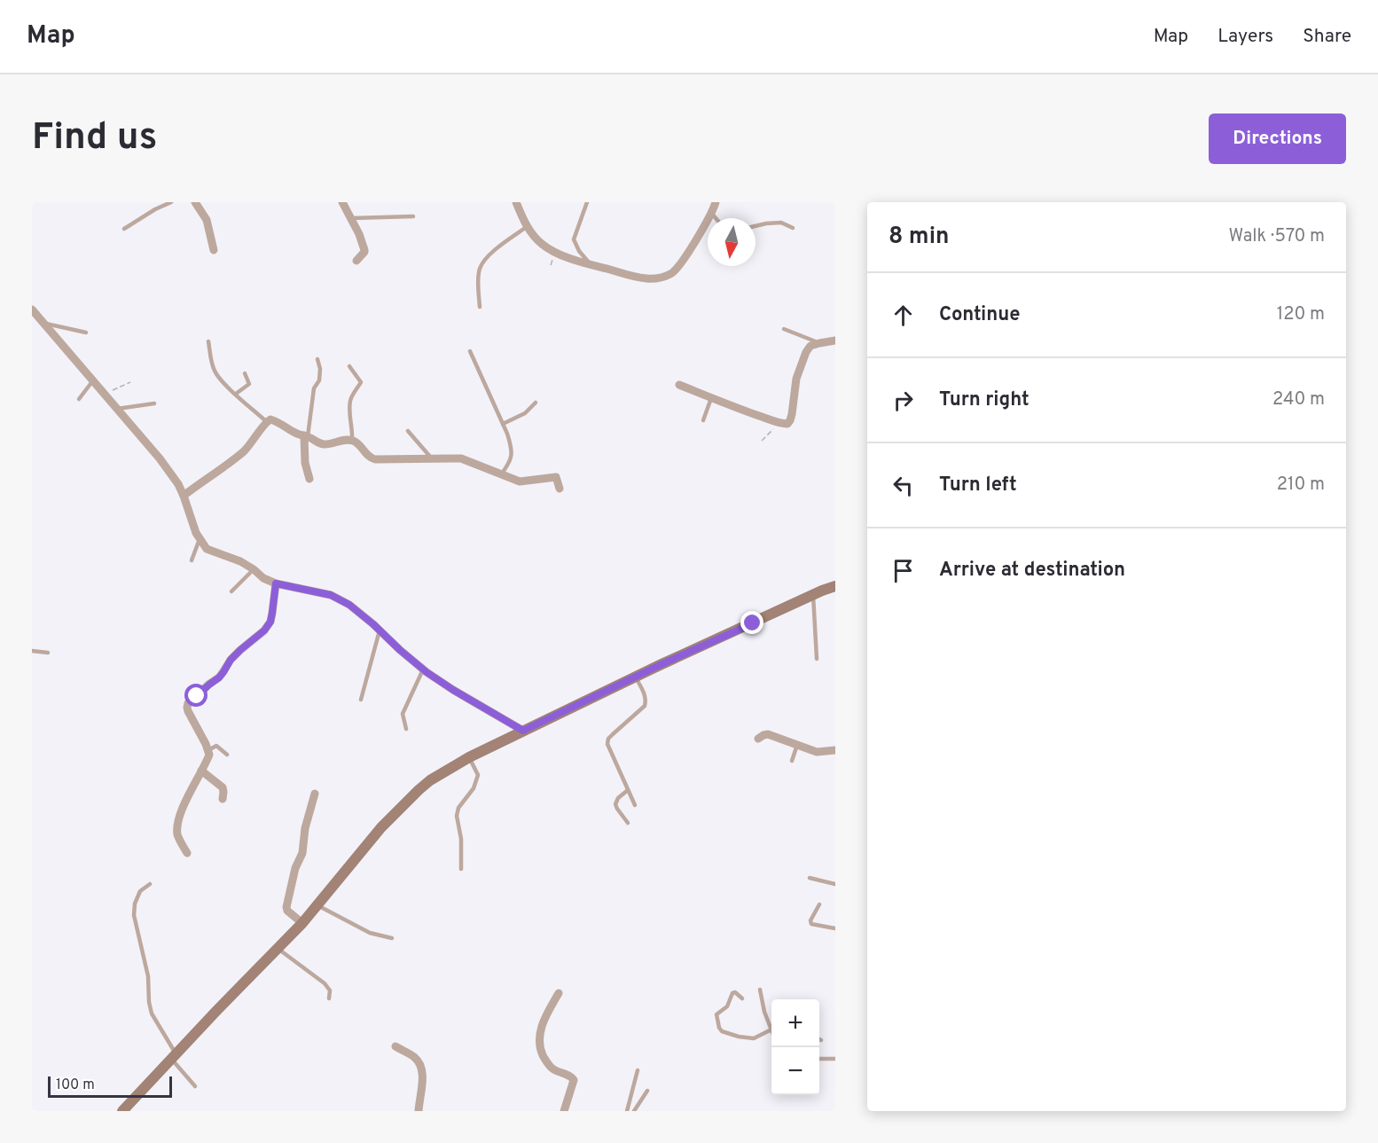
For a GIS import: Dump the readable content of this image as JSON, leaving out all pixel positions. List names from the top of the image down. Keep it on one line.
{"scale_bar":"100 m","north":"bottom","page":{"header":"Map","nav":["Map","Layers","Share"],"buttons":"Directions","title":"Find us","heading":["8 min","Walk · 570 m"],"list":[["Continue","120 m"],["Turn right","240 m"],["Turn left","210 m"],"Arrive at destination"],"map_buttons":["+","−"],"scale":"100 m"}}
